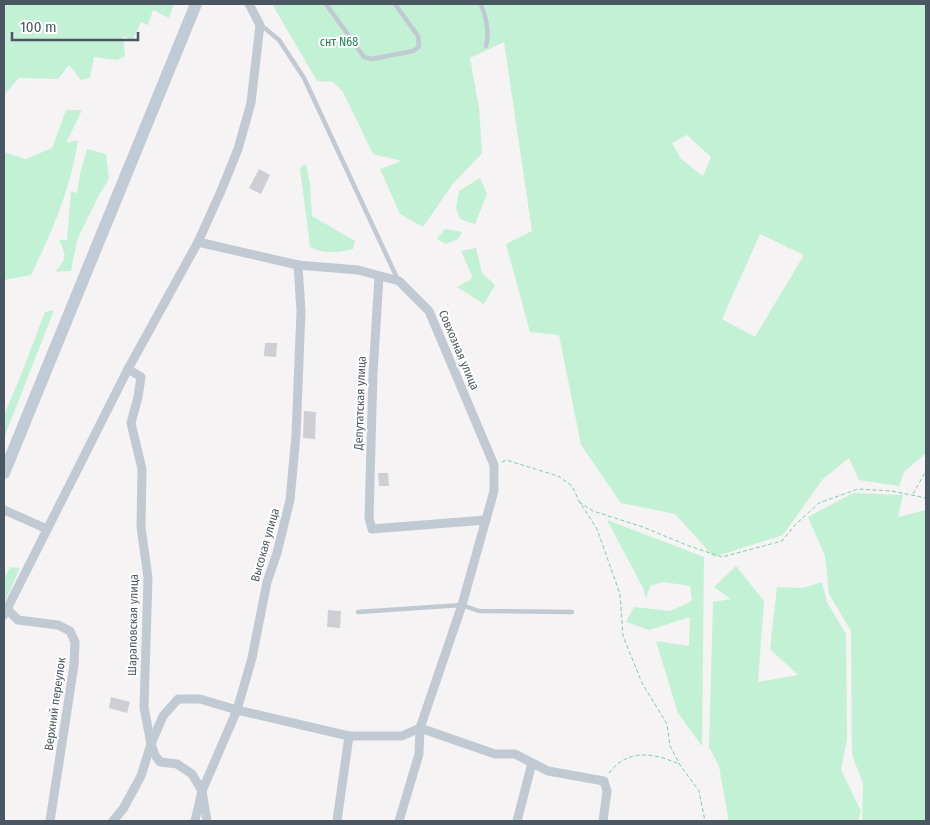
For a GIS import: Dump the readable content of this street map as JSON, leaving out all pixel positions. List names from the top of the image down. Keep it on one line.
{"streets":{"street":["Совхозная улица","Депутатская улица","Высокая улица","Шараповская улица","Верхний переулок"]},"crossings":[["Совхозная улица","Депутатская улица"],["Совхозная улица","Высокая улица"]],"parks":["снт N68"],"scale_bar":"100 m"}
